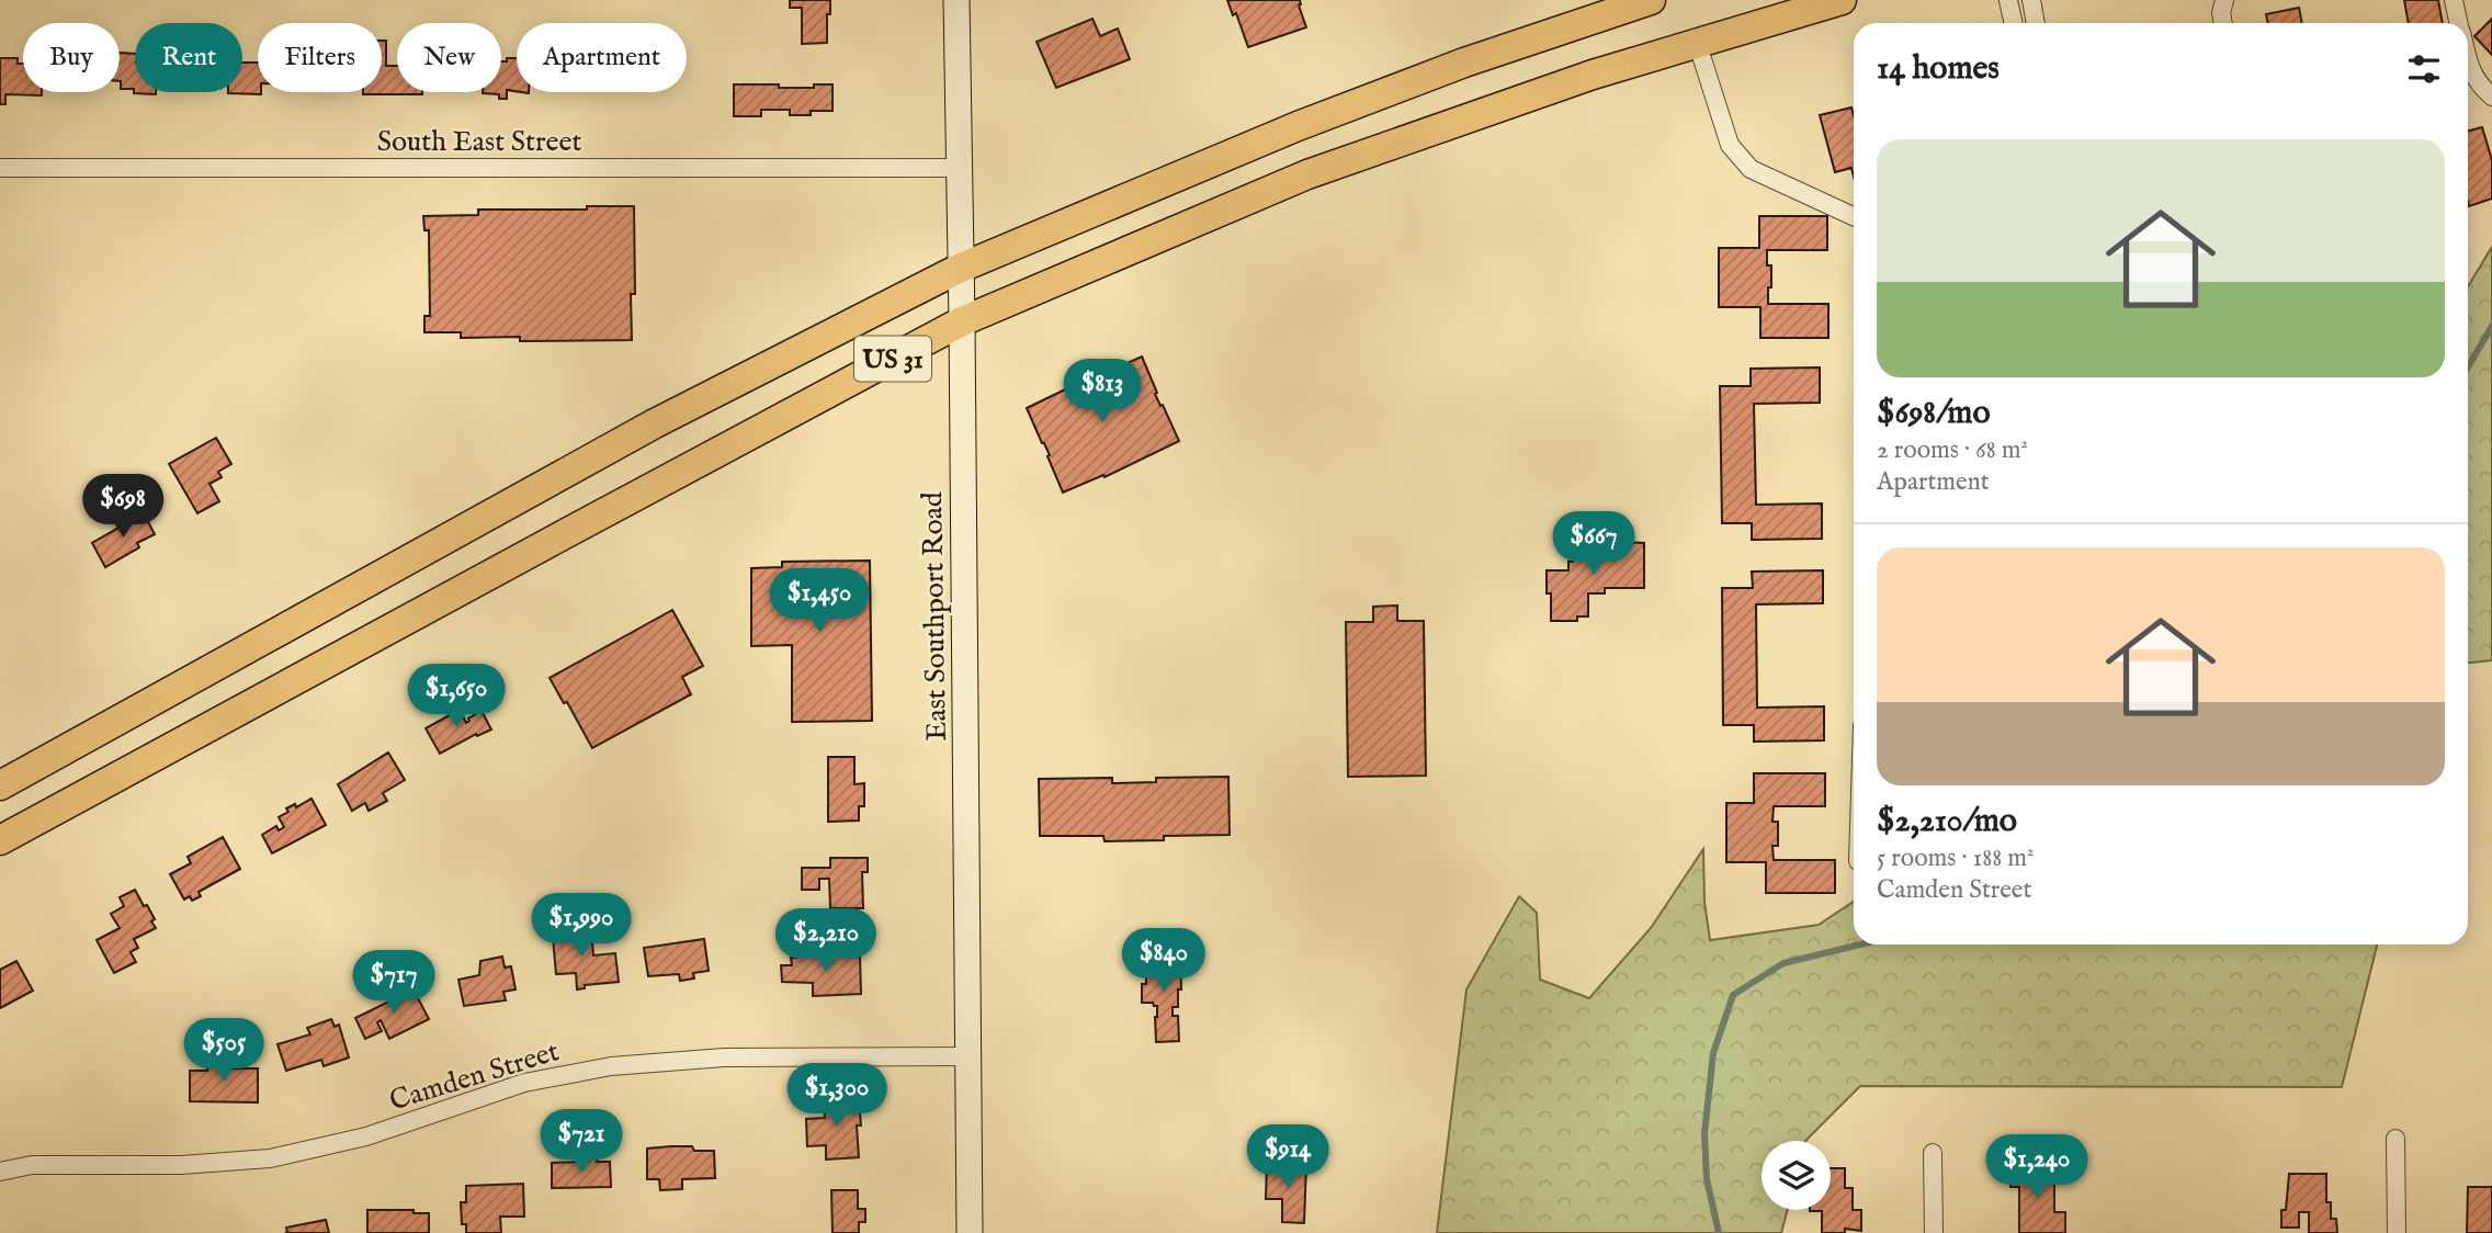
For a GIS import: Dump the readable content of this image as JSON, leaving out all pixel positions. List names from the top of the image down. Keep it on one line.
{"streets":{"main road":["US 31","East Southport Road"],"street":["South East Street","Camden Street"]},"crossings":[["South East Street","East Southport Road"],["US 31","East Southport Road"],["East Southport Road","Camden Street"]],"page":{"chip":["Buy","Rent","Filters","New","Apartment"],"heading":"14 homes","list":[{"name":"$698/mo","note":"2 rooms · 68 m² · Apartment"},{"name":"$2,210/mo","note":"5 rooms · 188 m² · Camden Street"}],"price":["$813","$698","$667","$1,450","$1,650","$1,990","$2,210","$840","$717","$505","$1,300","$721","$914","$1,240"]}}
